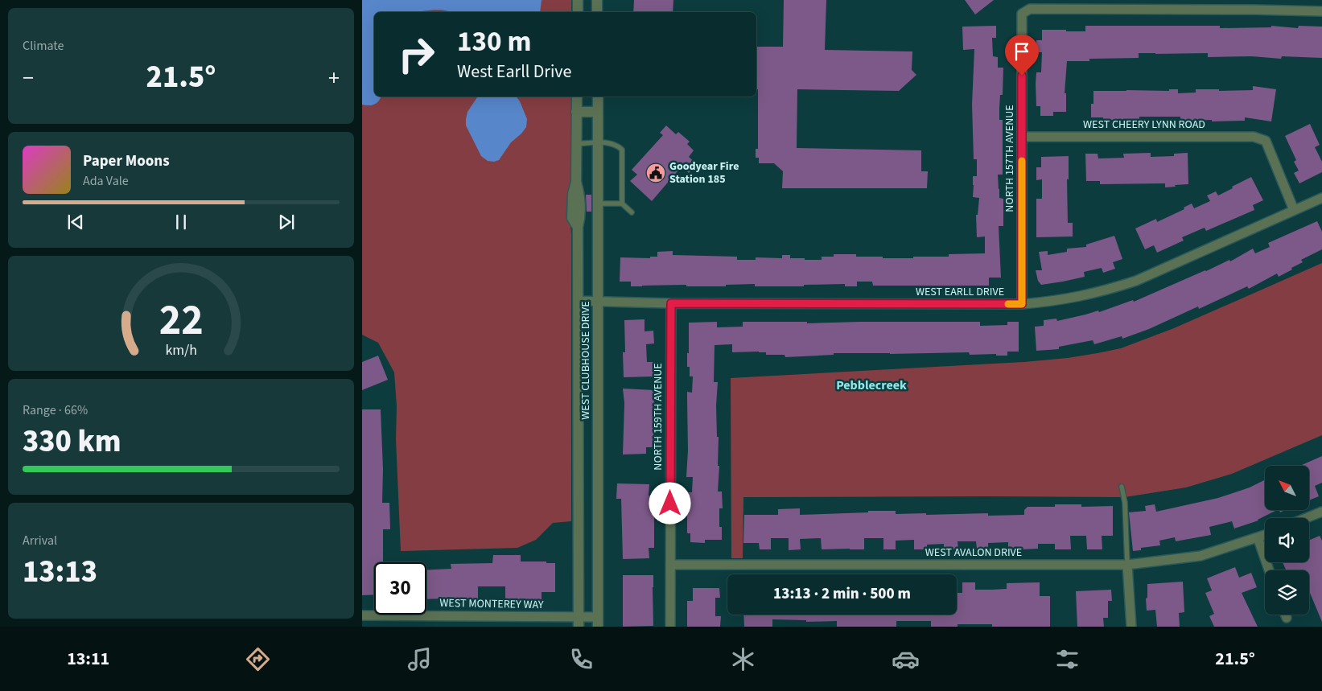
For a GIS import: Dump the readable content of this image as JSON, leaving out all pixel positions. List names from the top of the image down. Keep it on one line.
{"streets":{"street":["WEST CHEERY LYNN ROAD","NORTH 157TH AVENUE","WEST EARLL DRIVE","WEST CLUBHOUSE DRIVE","NORTH 159TH AVENUE","WEST AVALON DRIVE","WEST MONTEREY WAY"]},"crossings":[["WEST CHEERY LYNN ROAD","NORTH 157TH AVENUE"],["WEST CHEERY LYNN ROAD","WEST EARLL DRIVE"],["NORTH 157TH AVENUE","WEST EARLL DRIVE"],["WEST EARLL DRIVE","WEST CLUBHOUSE DRIVE"],["WEST EARLL DRIVE","NORTH 159TH AVENUE"],["WEST CLUBHOUSE DRIVE","WEST MONTEREY WAY"],["NORTH 159TH AVENUE","WEST AVALON DRIVE"]],"districts":["Pebblecreek"],"places":{"public building":["Goodyear Fire Station 185"]},"north":"top left","page":{"tile":["Climate",["Range · 66%","330 km"],["Arrival","13:13"]],"turn":["130 m","West Earll Drive"],"heat":["−","21.5°","+"],"song":["Paper Moons","Ada Vale"],"limit":"30","trip":"13:13 · 2 min · 500 m","tabs":["13:11","21.5°"],"gauge":["22","km/h"]}}
